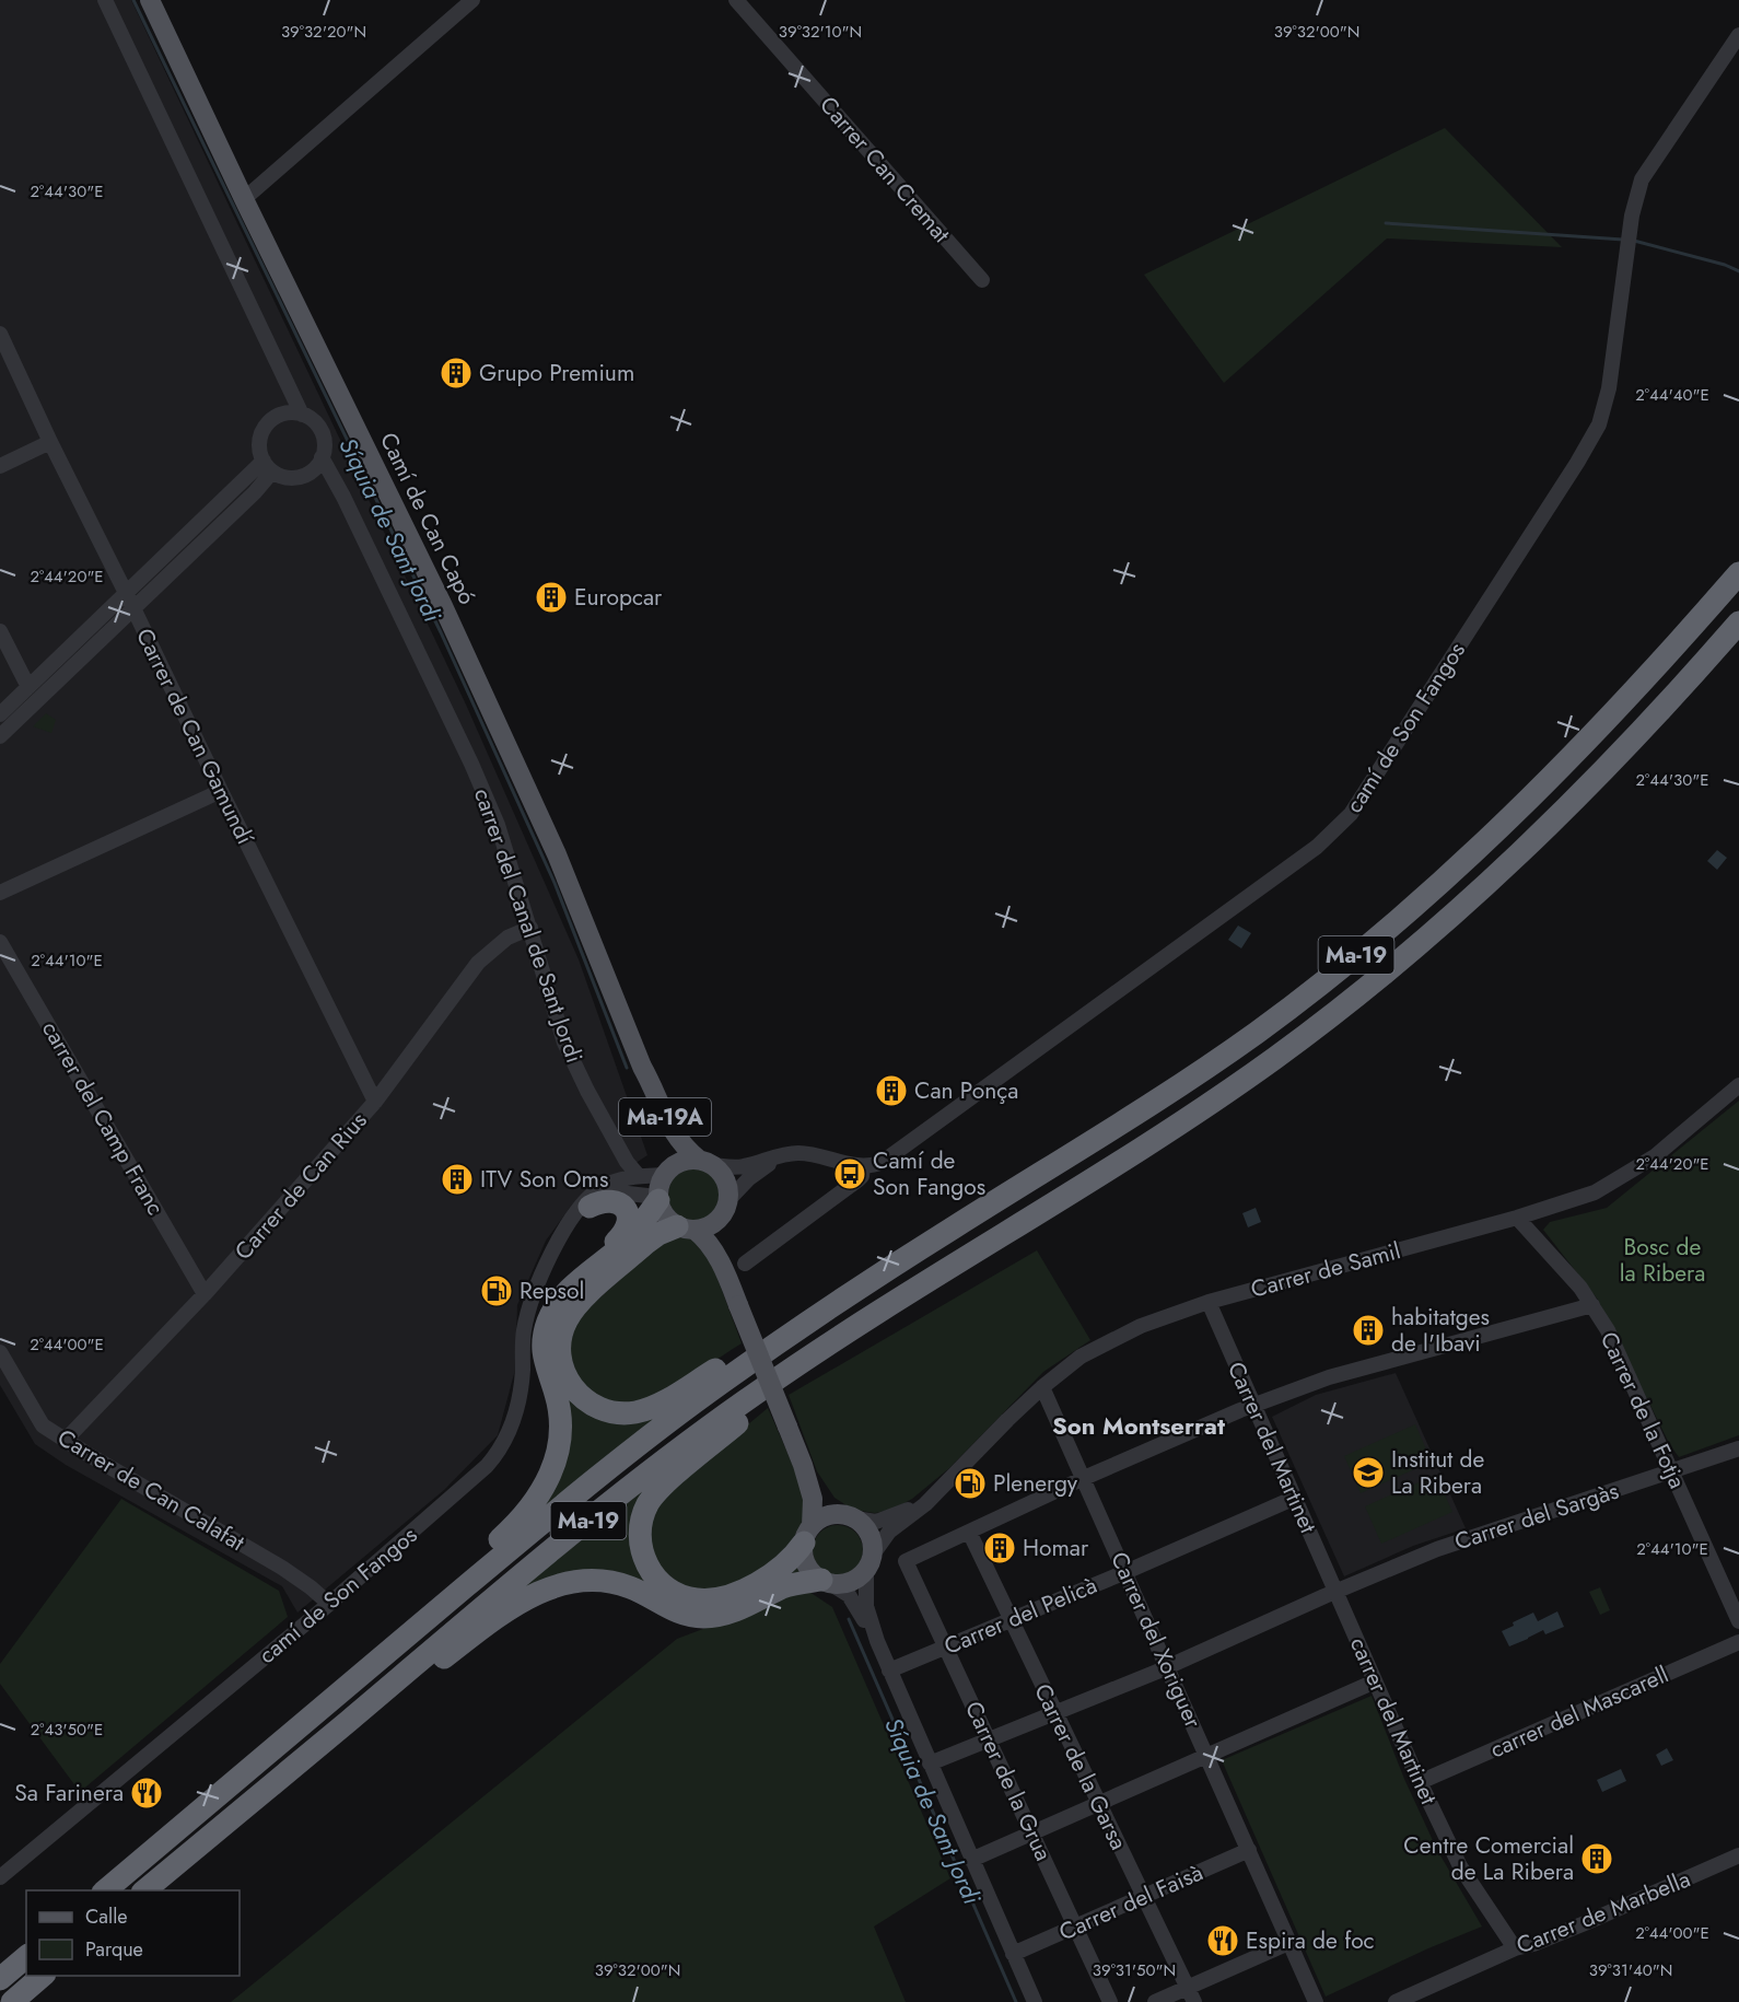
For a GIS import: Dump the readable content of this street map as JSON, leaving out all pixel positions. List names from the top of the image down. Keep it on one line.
{"streets":{"highway":["Ma-19"],"main road":["Camí de Can Capó","Ma-19A"],"street":["Carrer Can Cremat","camí de Son Fangos","Carrer de Can Gamundí","carrer del Canal de Sant Jordi","carrer del Camp Franc","Carrer de Can Rius","Carrer de Samil","Carrer de la Fotja","Carrer del Martinet","Carrer de Can Calafat","Carrer del Sargàs","Carrer del Pelicà","Carrer del Xoriguer","carrer del Mascarell","carrer del Martinet","Carrer de la Garsa","Carrer de la Grua","Carrer del Faisà","Carrer de Marbella"]},"crossings":[["camí de Son Fangos","Carrer de Can Calafat"],["Carrer de Can Gamundí","Carrer de Can Rius"],["carrer del Canal de Sant Jordi","Carrer de Can Rius"],["carrer del Camp Franc","Carrer de Can Rius"],["Carrer de Can Rius","Carrer de Can Calafat"],["Carrer de Samil","Carrer de la Fotja"],["Carrer de Samil","Carrer del Martinet"],["Carrer de Samil","Carrer del Xoriguer"],["Carrer de la Fotja","Carrer del Sargàs"],["Carrer del Martinet","Carrer del Sargàs"],["Carrer del Martinet","Carrer del Pelicà"],["Carrer del Martinet","carrer del Martinet"],["Carrer del Sargàs","Carrer del Xoriguer"],["Carrer del Sargàs","carrer del Martinet"],["Carrer del Sargàs","Carrer de la Garsa"],["Carrer del Sargàs","Carrer de la Grua"],["Carrer del Pelicà","Carrer del Xoriguer"],["Carrer del Pelicà","Carrer de la Garsa"],["Carrer del Pelicà","Carrer de la Grua"],["Carrer del Xoriguer","Carrer del Faisà"],["carrer del Mascarell","carrer del Martinet"],["carrer del Martinet","Carrer de Marbella"],["Carrer de la Garsa","Carrer de la Grua"],["Carrer de la Garsa","Carrer del Faisà"],["Carrer de la Grua","Carrer del Faisà"]],"districts":["Son Montserrat"],"water":["Síquia de Sant Jordi"],"parks":["Bosc de la Ribera"],"places":{"building":["Grupo Premium","Europcar","Can Ponça","ITV Son Oms","habitatges de l'Ibavi","Homar","Centre Comercial de La Ribera"],"bus stop":["Camí de Son Fangos"],"fuel station":["Repsol","Plenergy"],"school or university":["Institut de La Ribera"],"restaurant":["Sa Farinera","Espira de foc"]},"legend":["Calle","Parque"],"coordinates":["39°32'20\"N","39°32'10\"N","39°32'00\"N","2°44'30\"E","2°44'40\"E","2°44'20\"E","2°44'10\"E","2°44'00\"E","2°43'50\"E","39°31'50\"N","39°31'40\"N"]}
